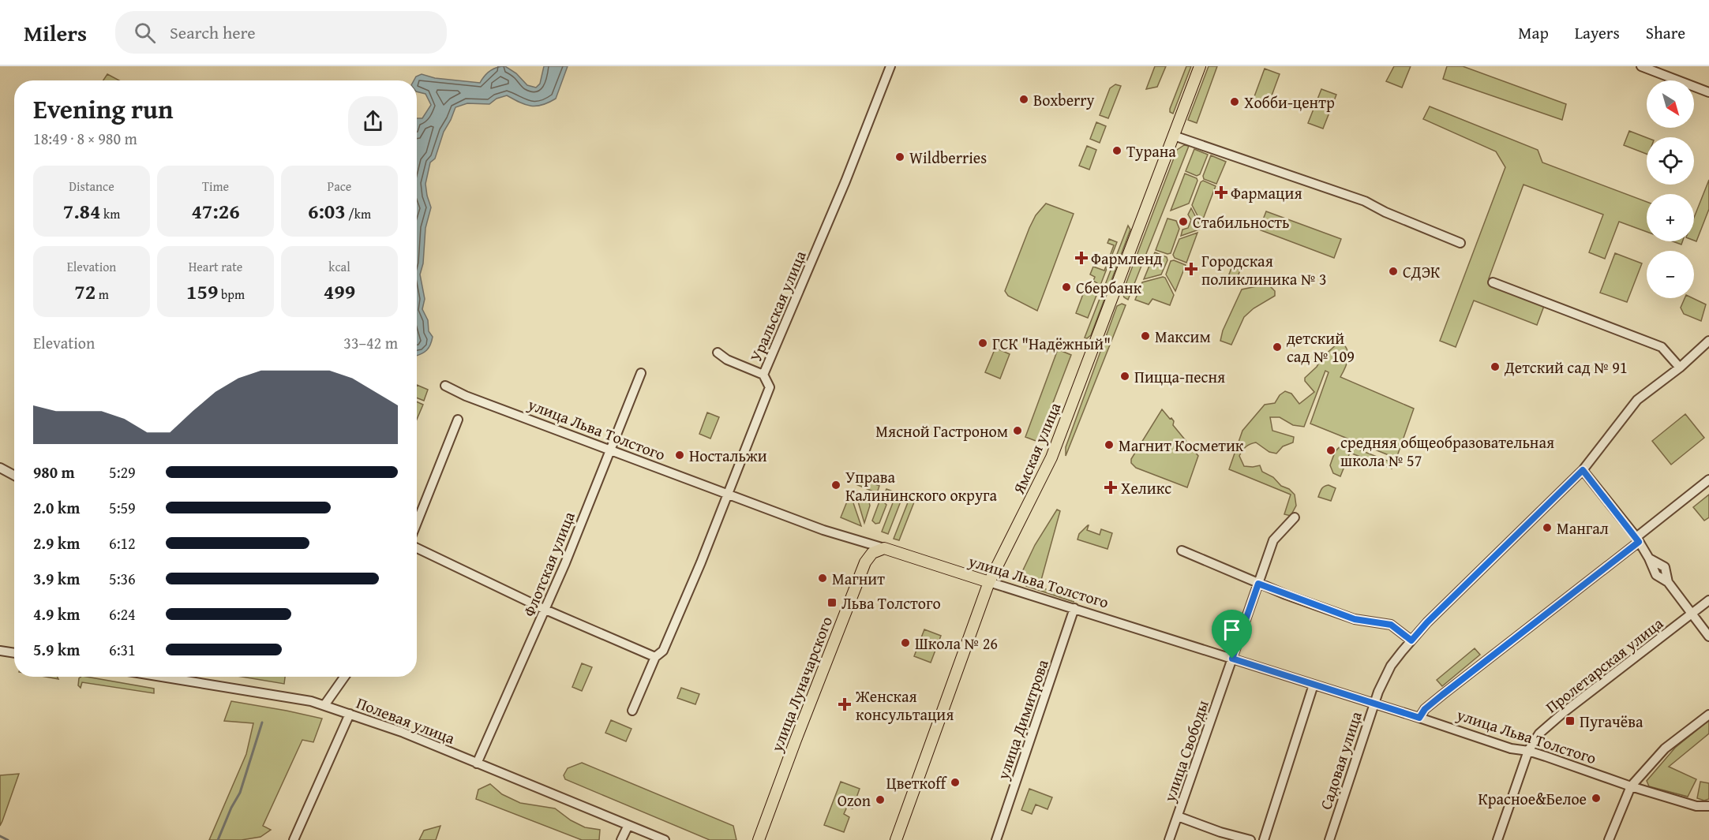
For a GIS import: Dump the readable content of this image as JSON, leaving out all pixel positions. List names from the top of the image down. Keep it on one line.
{"streets":{"main road":["улица Льва Толстого","Ямская улица","улица Луначарского"],"street":["Уральская улица","Флотская улица","Пролетарская улица","улица Димитрова","Полевая улица","улица Свободы","Садовая улица"]},"crossings":[["Уральская улица","улица Льва Толстого"],["улица Льва Толстого","Ямская улица"],["улица Льва Толстого","Флотская улица"],["улица Льва Толстого","Пролетарская улица"],["улица Льва Толстого","улица Луначарского"],["улица Льва Толстого","улица Димитрова"],["улица Льва Толстого","улица Свободы"],["улица Льва Толстого","Садовая улица"],["Флотская улица","Полевая улица"]],"places":{"other":["Boxberry","Хобби-центр","Турана","Wildberries","Стабильность","СДЭК","Сбербанк","Максим","ГСК \"Надёжный\"","детский сад № 109","Детский сад № 91","Пицца-песня","Мясной Гастроном","Магнит Косметик","средняя общеобразовательная школа № 57","Ностальжи","Управа Калининского округа","Мангал","Магнит","Школа № 26","Цветкоff","Красное&Белое","Ozon"],"health":["Фармация","Фармленд","Городская поликлиника № 3","Хеликс","Женская консультация"],"transit":["Льва Толстого","Пугачёва"]},"north":"bottom right","page":{"header":"Milers","search":"Search here","nav":["Map","Layers","Share"],"map_buttons":["+","−"],"heading":["Evening run","18:49 · 8 × 980 m"],"stats":[["Distance","7.84 km"],["Time","47:26"],["Pace","6:03 /km"],["Elevation","72 m"],["Heart rate","159 bpm"],["kcal","499"]],"chart":["Elevation","33–42 m"],"list":[{"name":"980 m","note":"5:29"},{"name":"2.0 km","note":"5:59"},{"name":"2.9 km","note":"6:12"},{"name":"3.9 km","note":"5:36"},{"name":"4.9 km","note":"6:24"},{"name":"5.9 km","note":"6:31"}]}}
